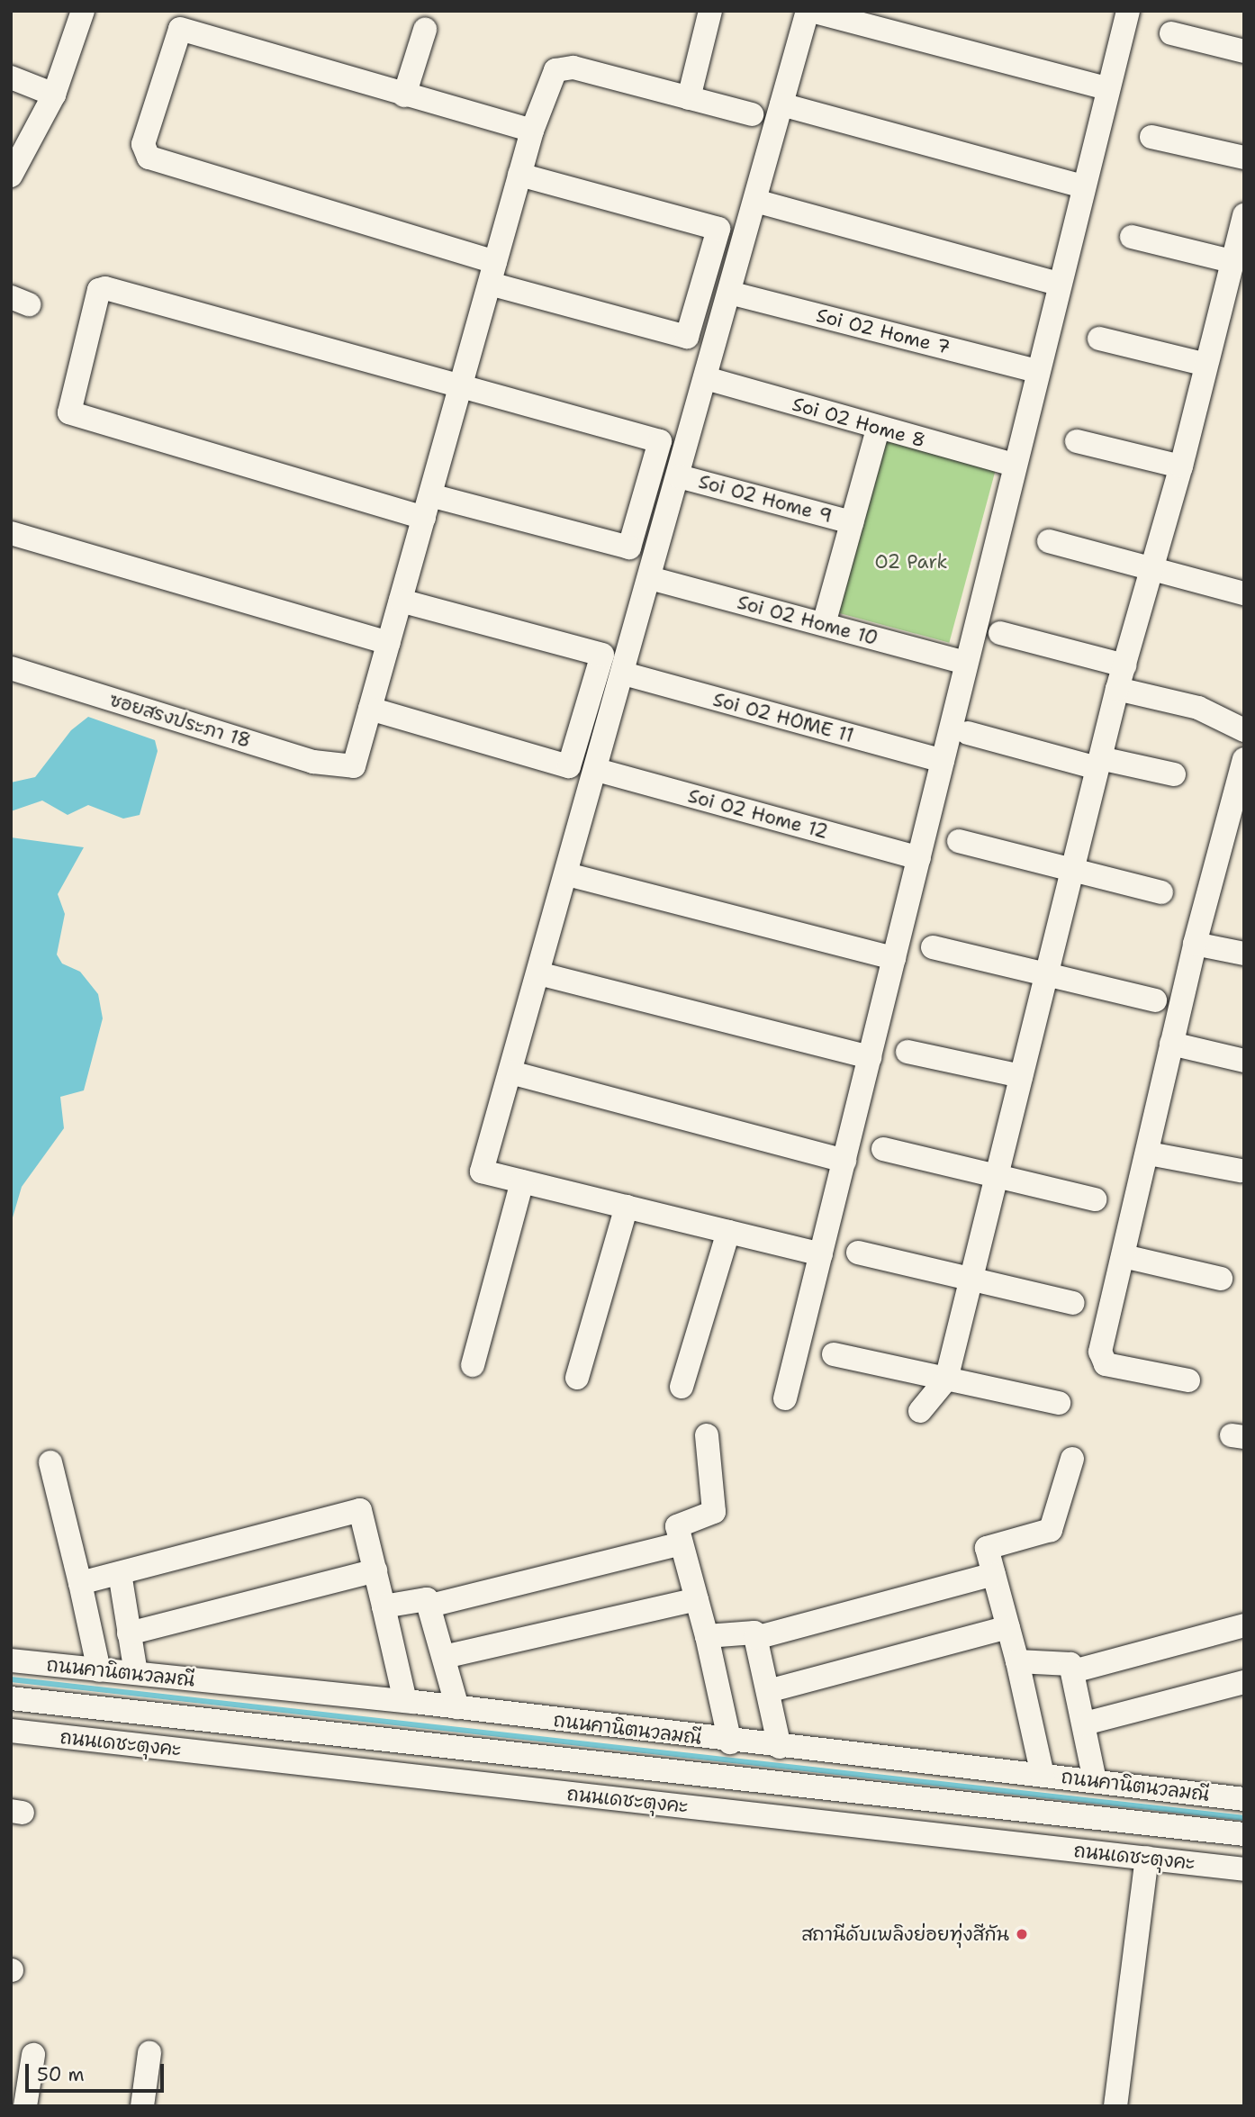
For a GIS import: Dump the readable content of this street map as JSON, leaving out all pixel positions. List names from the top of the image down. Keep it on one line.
{"streets":{"street":["Soi O2 Home 7","Soi O2 Home 8","Soi O2 Home 9","Soi O2 Home 10","Soi O2 HOME 11","ซอยสรงประภา 18","Soi O2 Home 12","ถนนคานิตนวลมณี","ถนนเดชะตุงคะ"]},"crossings":[["ถนนคานิตนวลมณี","ถนนเดชะตุงคะ"]],"parks":["O2 Park"],"places":["สถานีดับเพลิงย่อยทุ่งสีกัน"],"scale_bar":"50 m"}
